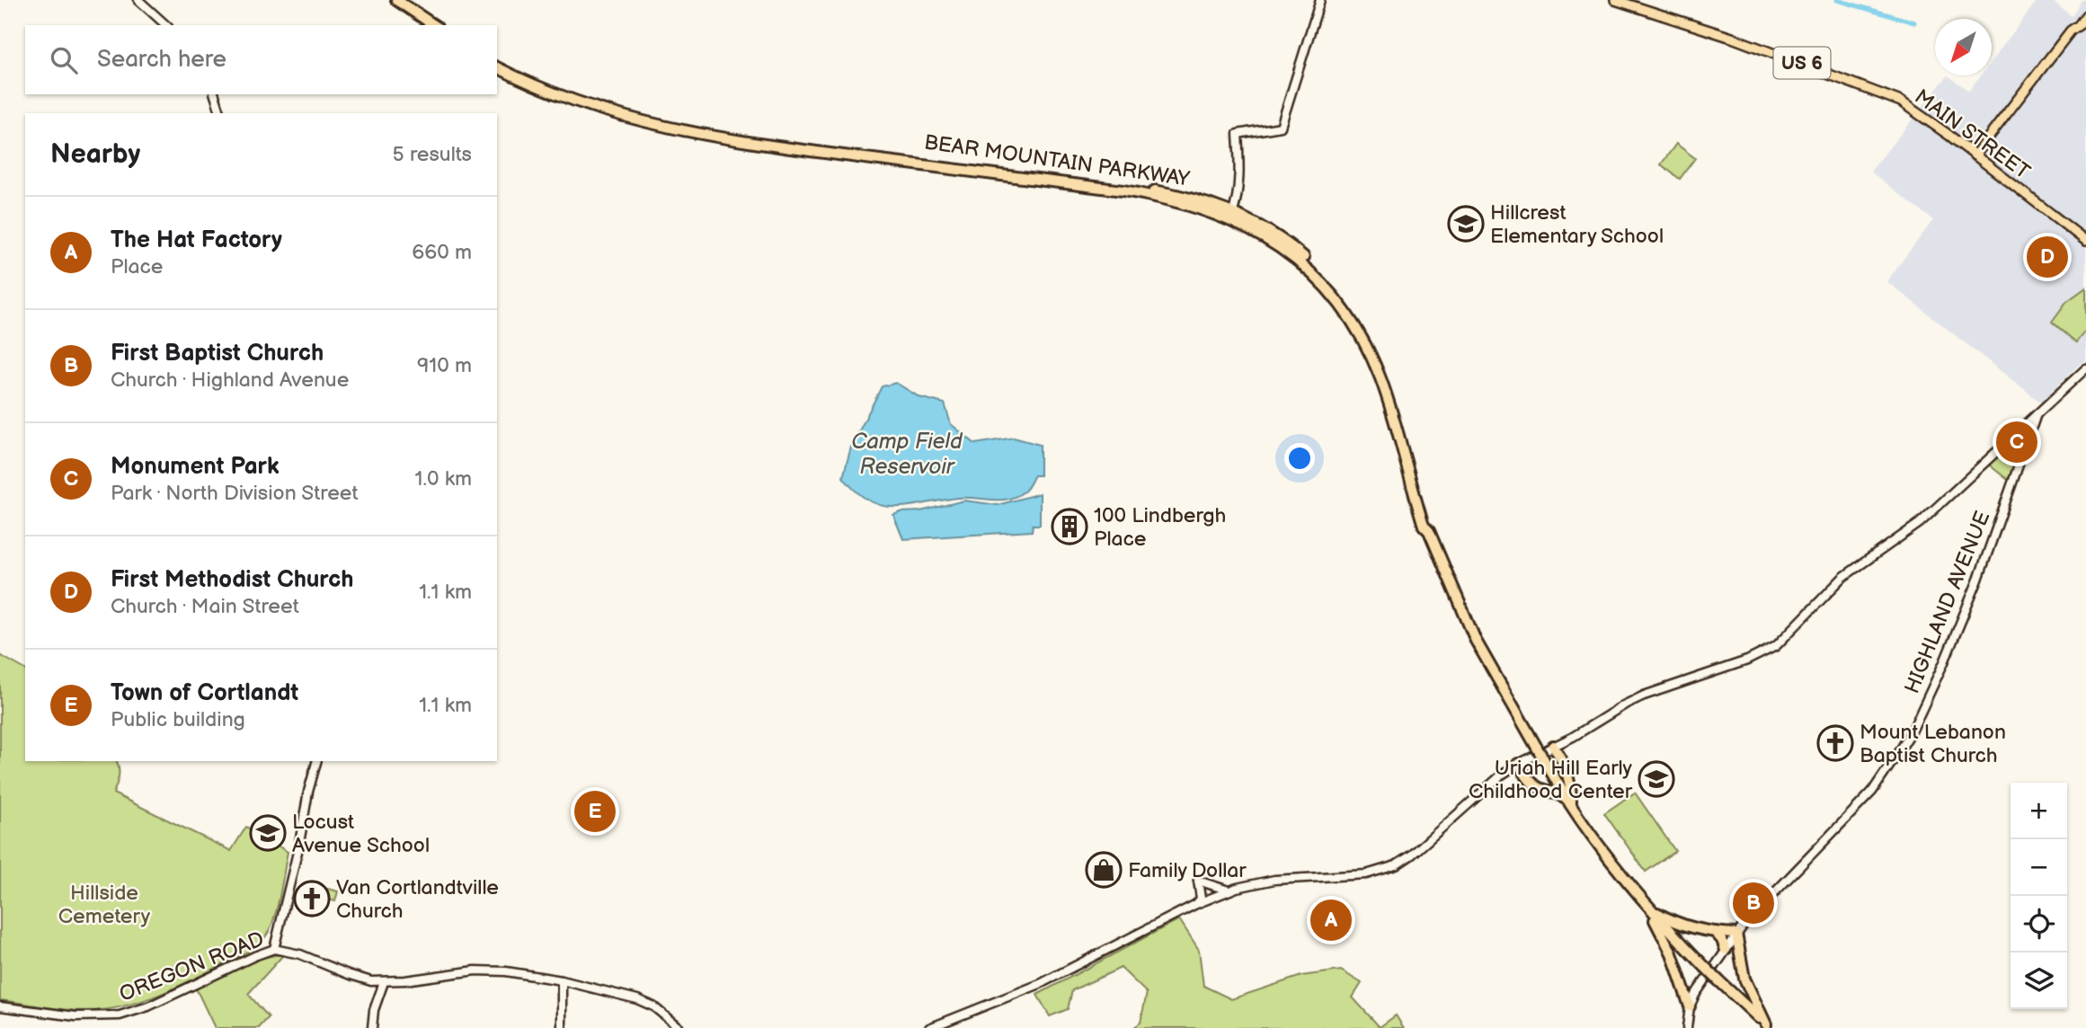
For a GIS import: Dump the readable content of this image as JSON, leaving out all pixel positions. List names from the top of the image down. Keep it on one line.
{"streets":{"highway":["BEAR MOUNTAIN PARKWAY"],"main road":["US 6","MAIN STREET"],"street":["HIGHLAND AVENUE","OREGON ROAD"]},"water":["Camp Field Reservoir"],"parks":["Hillside Cemetery"],"places":{"school or university":["Hillcrest Elementary School","Uriah Hill Early Childhood Center","Locust Avenue School"],"building":["100 Lindbergh Place"],"church":["Mount Lebanon Baptist Church","Van Cortlandtville Church"],"shop":["Family Dollar"]},"north":"bottom left","page":{"search":"Search here","heading":["Nearby","5 results"],"list":[{"mark":"A","name":"The Hat Factory","note":"Place","value":"660 m"},{"mark":"B","name":"First Baptist Church","note":"Church · Highland Avenue","value":"910 m"},{"mark":"C","name":"Monument Park","note":"Park · North Division Street","value":"1.0 km"},{"mark":"D","name":"First Methodist Church","note":"Church · Main Street","value":"1.1 km"},{"mark":"E","name":"Town of Cortlandt","note":"Public building","value":"1.1 km"}],"pins":["D","C","E","B","A"],"map_buttons":["+","−"]}}
